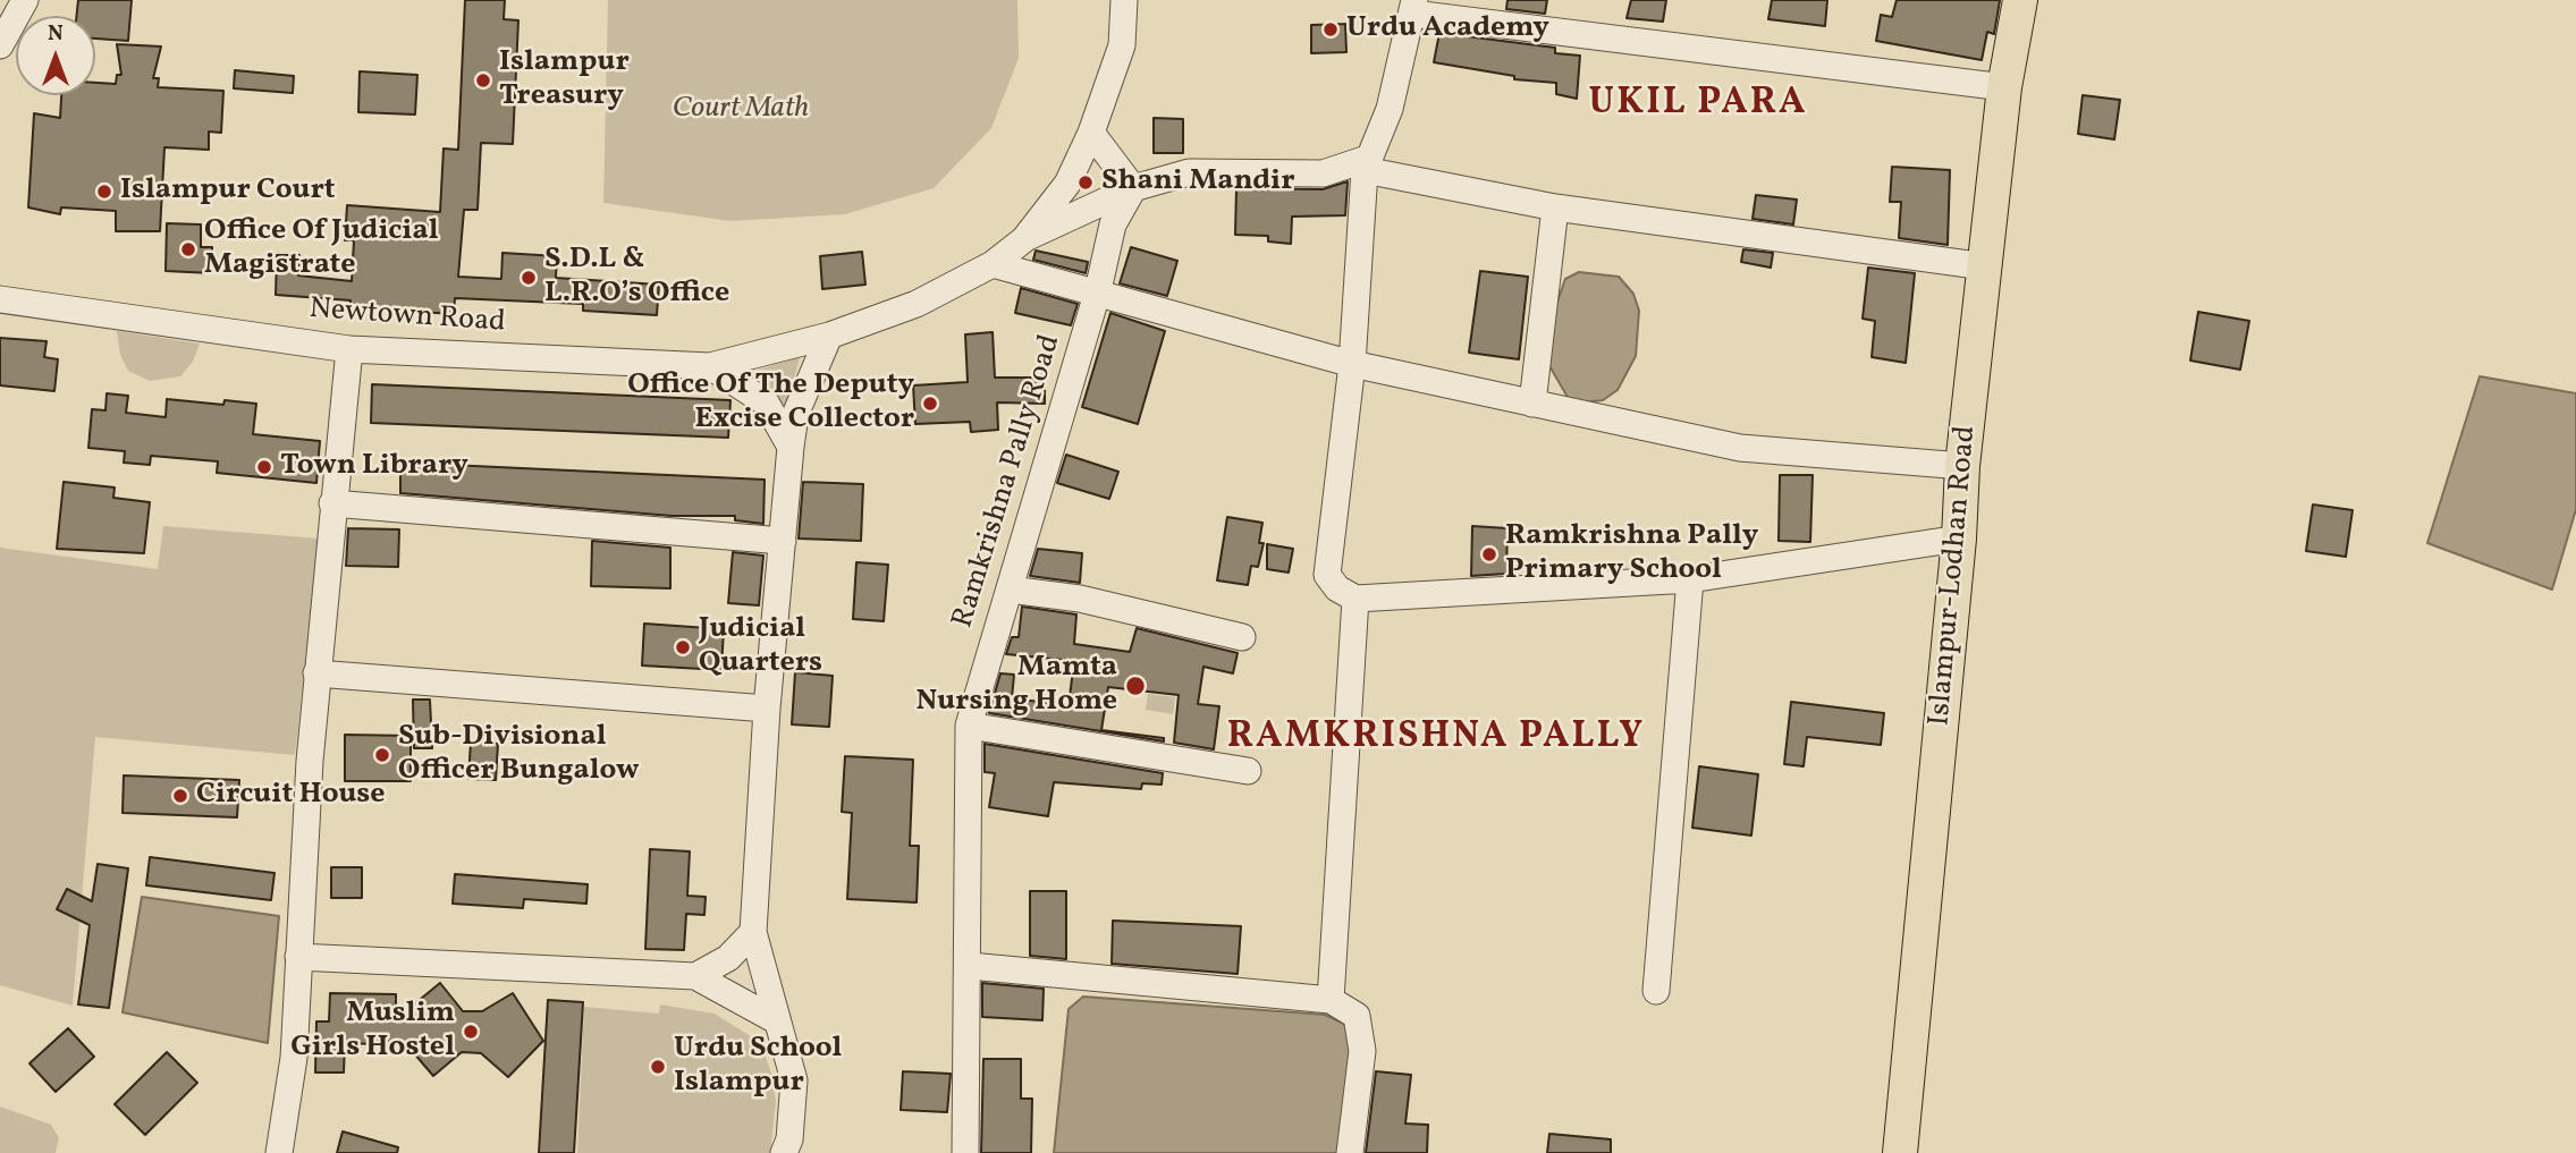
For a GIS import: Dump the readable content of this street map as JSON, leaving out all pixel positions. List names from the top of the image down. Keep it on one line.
{"streets":{"main road":["Islampur-Lodhan Road"],"street":["Newtown Road","Ramkrishna Pally Road"]},"districts":["UKIL PARA","RAMKRISHNA PALLY"],"parks":["Court Math"],"places":["Urdu Academy","Islampur Treasury","Shani Mandir","Islampur Court","Office Of Judicial Magistrate","S.D.L & L.R.O’s Office","Office Of The Deputy Excise Collector","Town Library","Ramkrishna Pally Primary School","Judicial Quarters","Mamta Nursing Home","Sub-Divisional Officer Bungalow","Circuit House","Muslim Girls Hostel","Urdu School Islampur"],"north":"top"}
